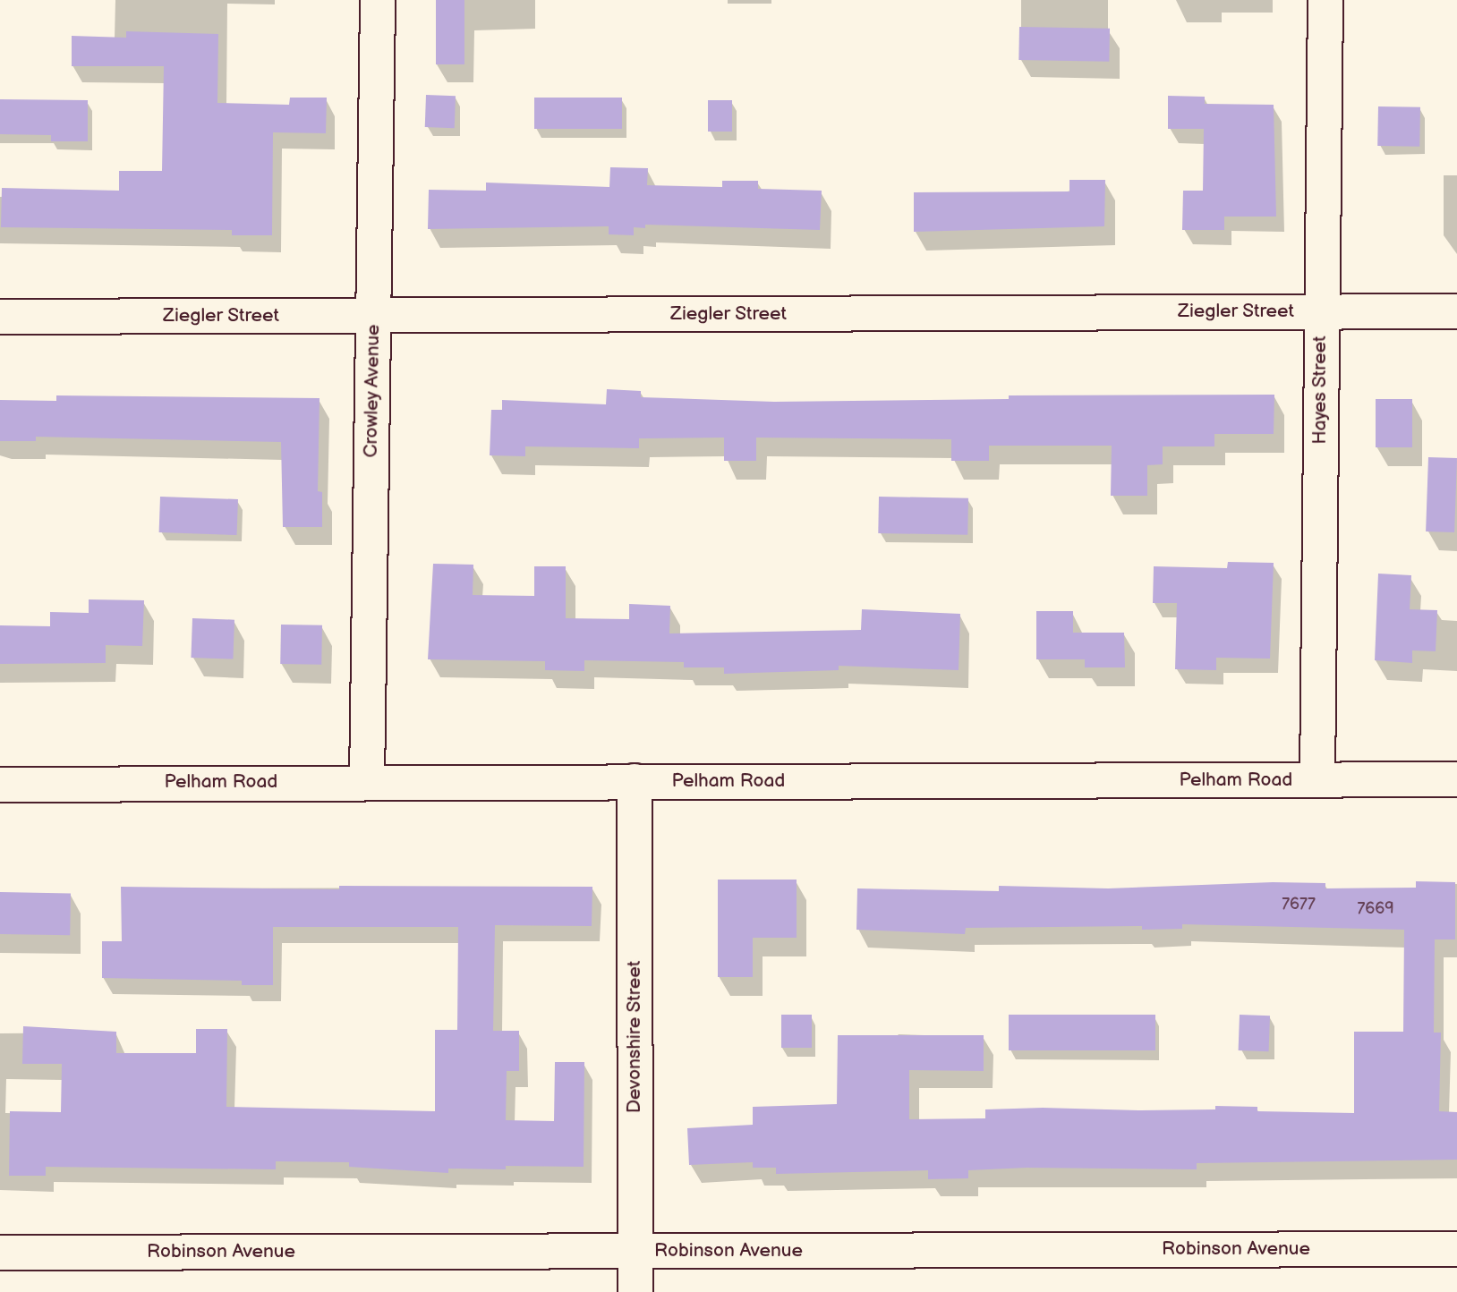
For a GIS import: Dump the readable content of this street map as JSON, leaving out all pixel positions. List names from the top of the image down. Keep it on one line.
{"streets":{"street":["Ziegler Street","Hayes Street","Crowley Avenue","Pelham Road","Devonshire Street","Robinson Avenue"]},"crossings":[["Ziegler Street","Hayes Street"],["Ziegler Street","Crowley Avenue"],["Hayes Street","Pelham Road"],["Crowley Avenue","Pelham Road"],["Pelham Road","Devonshire Street"],["Devonshire Street","Robinson Avenue"]],"house_numbers":["7677","7669"]}
